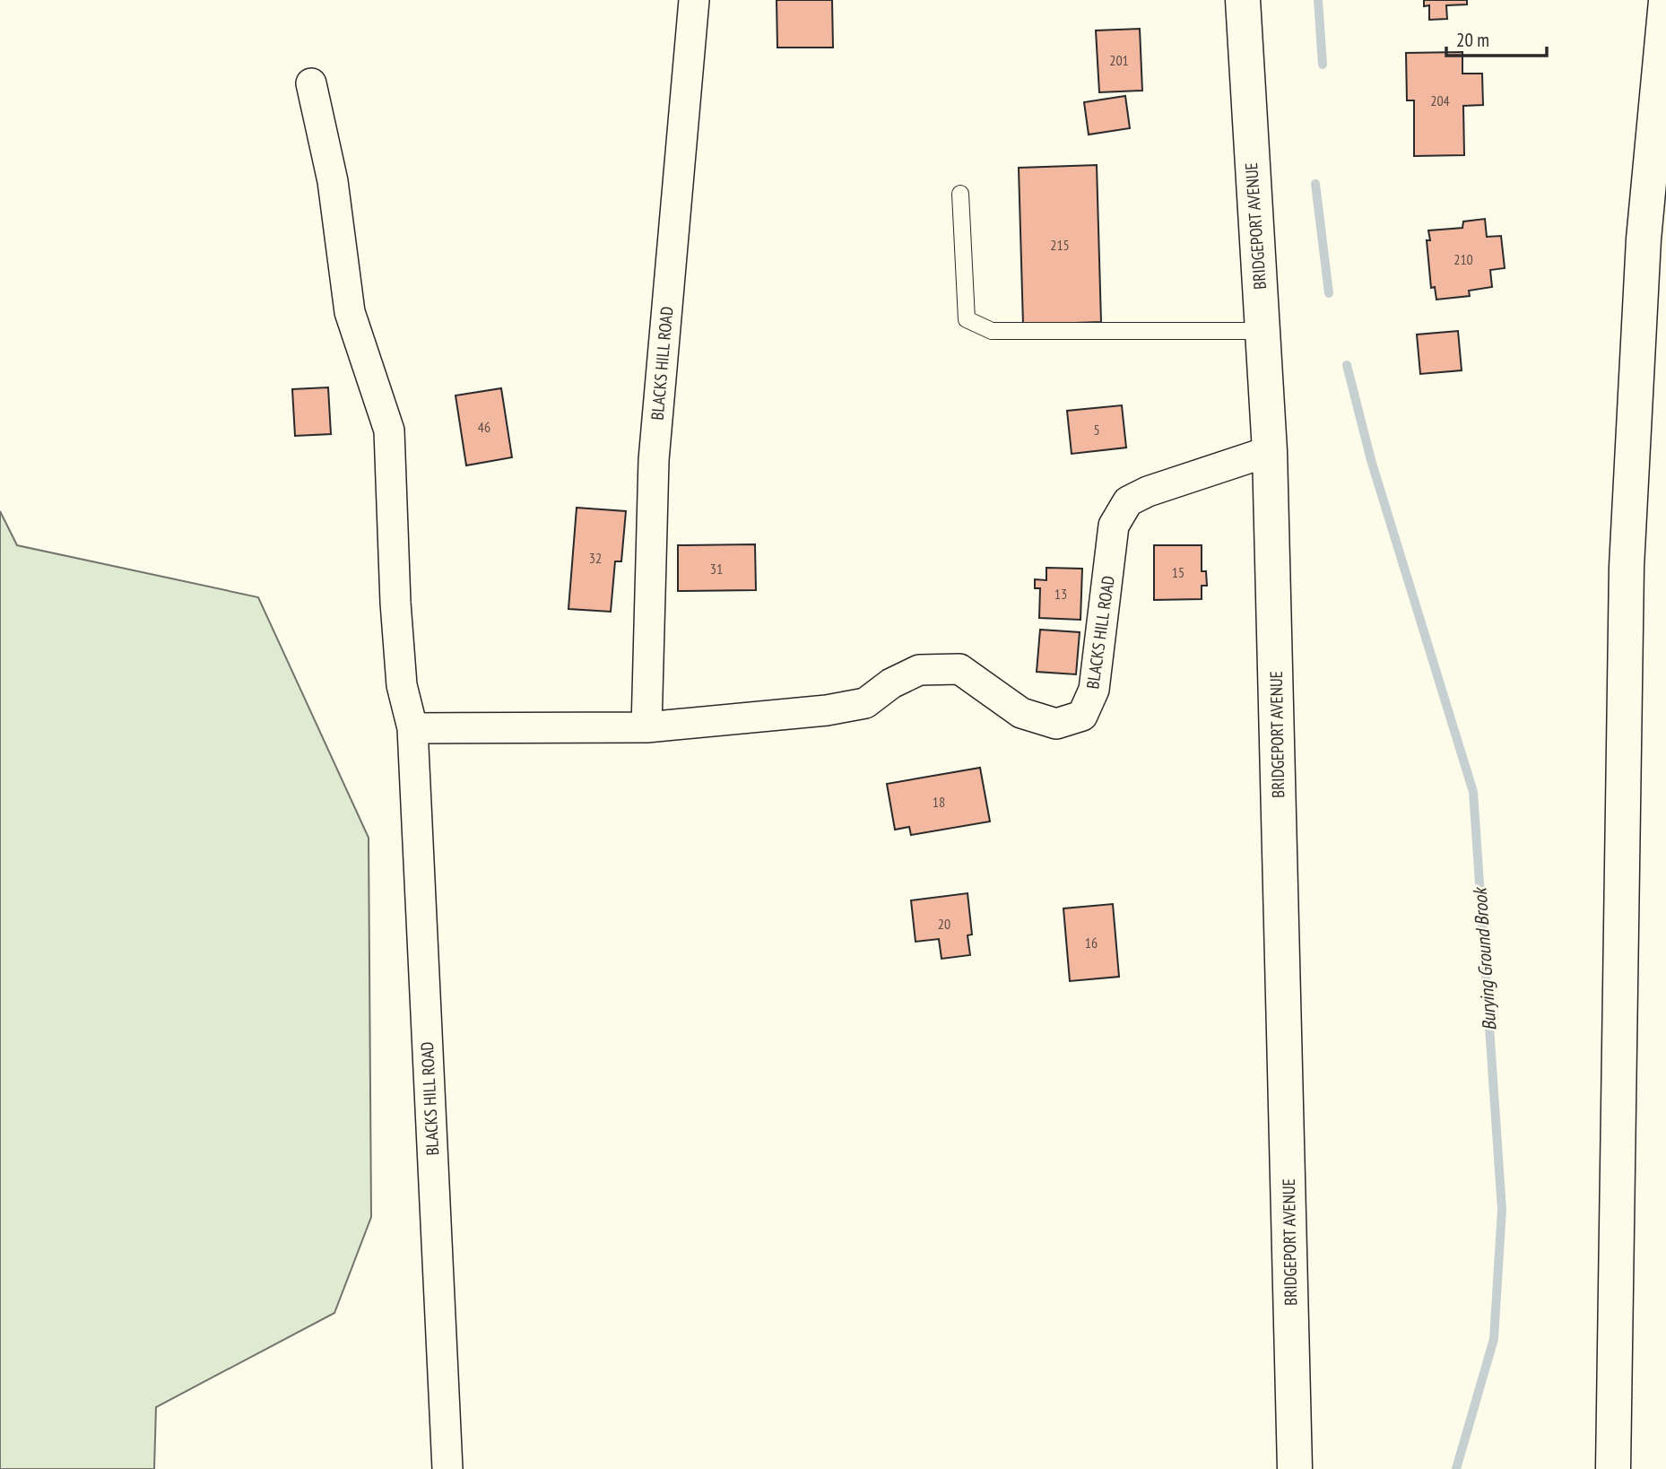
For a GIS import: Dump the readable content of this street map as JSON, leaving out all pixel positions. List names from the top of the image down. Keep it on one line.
{"streets":{"main road":["BRIDGEPORT AVENUE"],"street":["BLACKS HILL ROAD"]},"crossings":[["BRIDGEPORT AVENUE","BLACKS HILL ROAD"]],"water":["Burying Ground Brook"],"house_numbers":["201","204","215","210","46","5","32","31","15","13","18","20","16"],"scale_bar":"20 m"}
